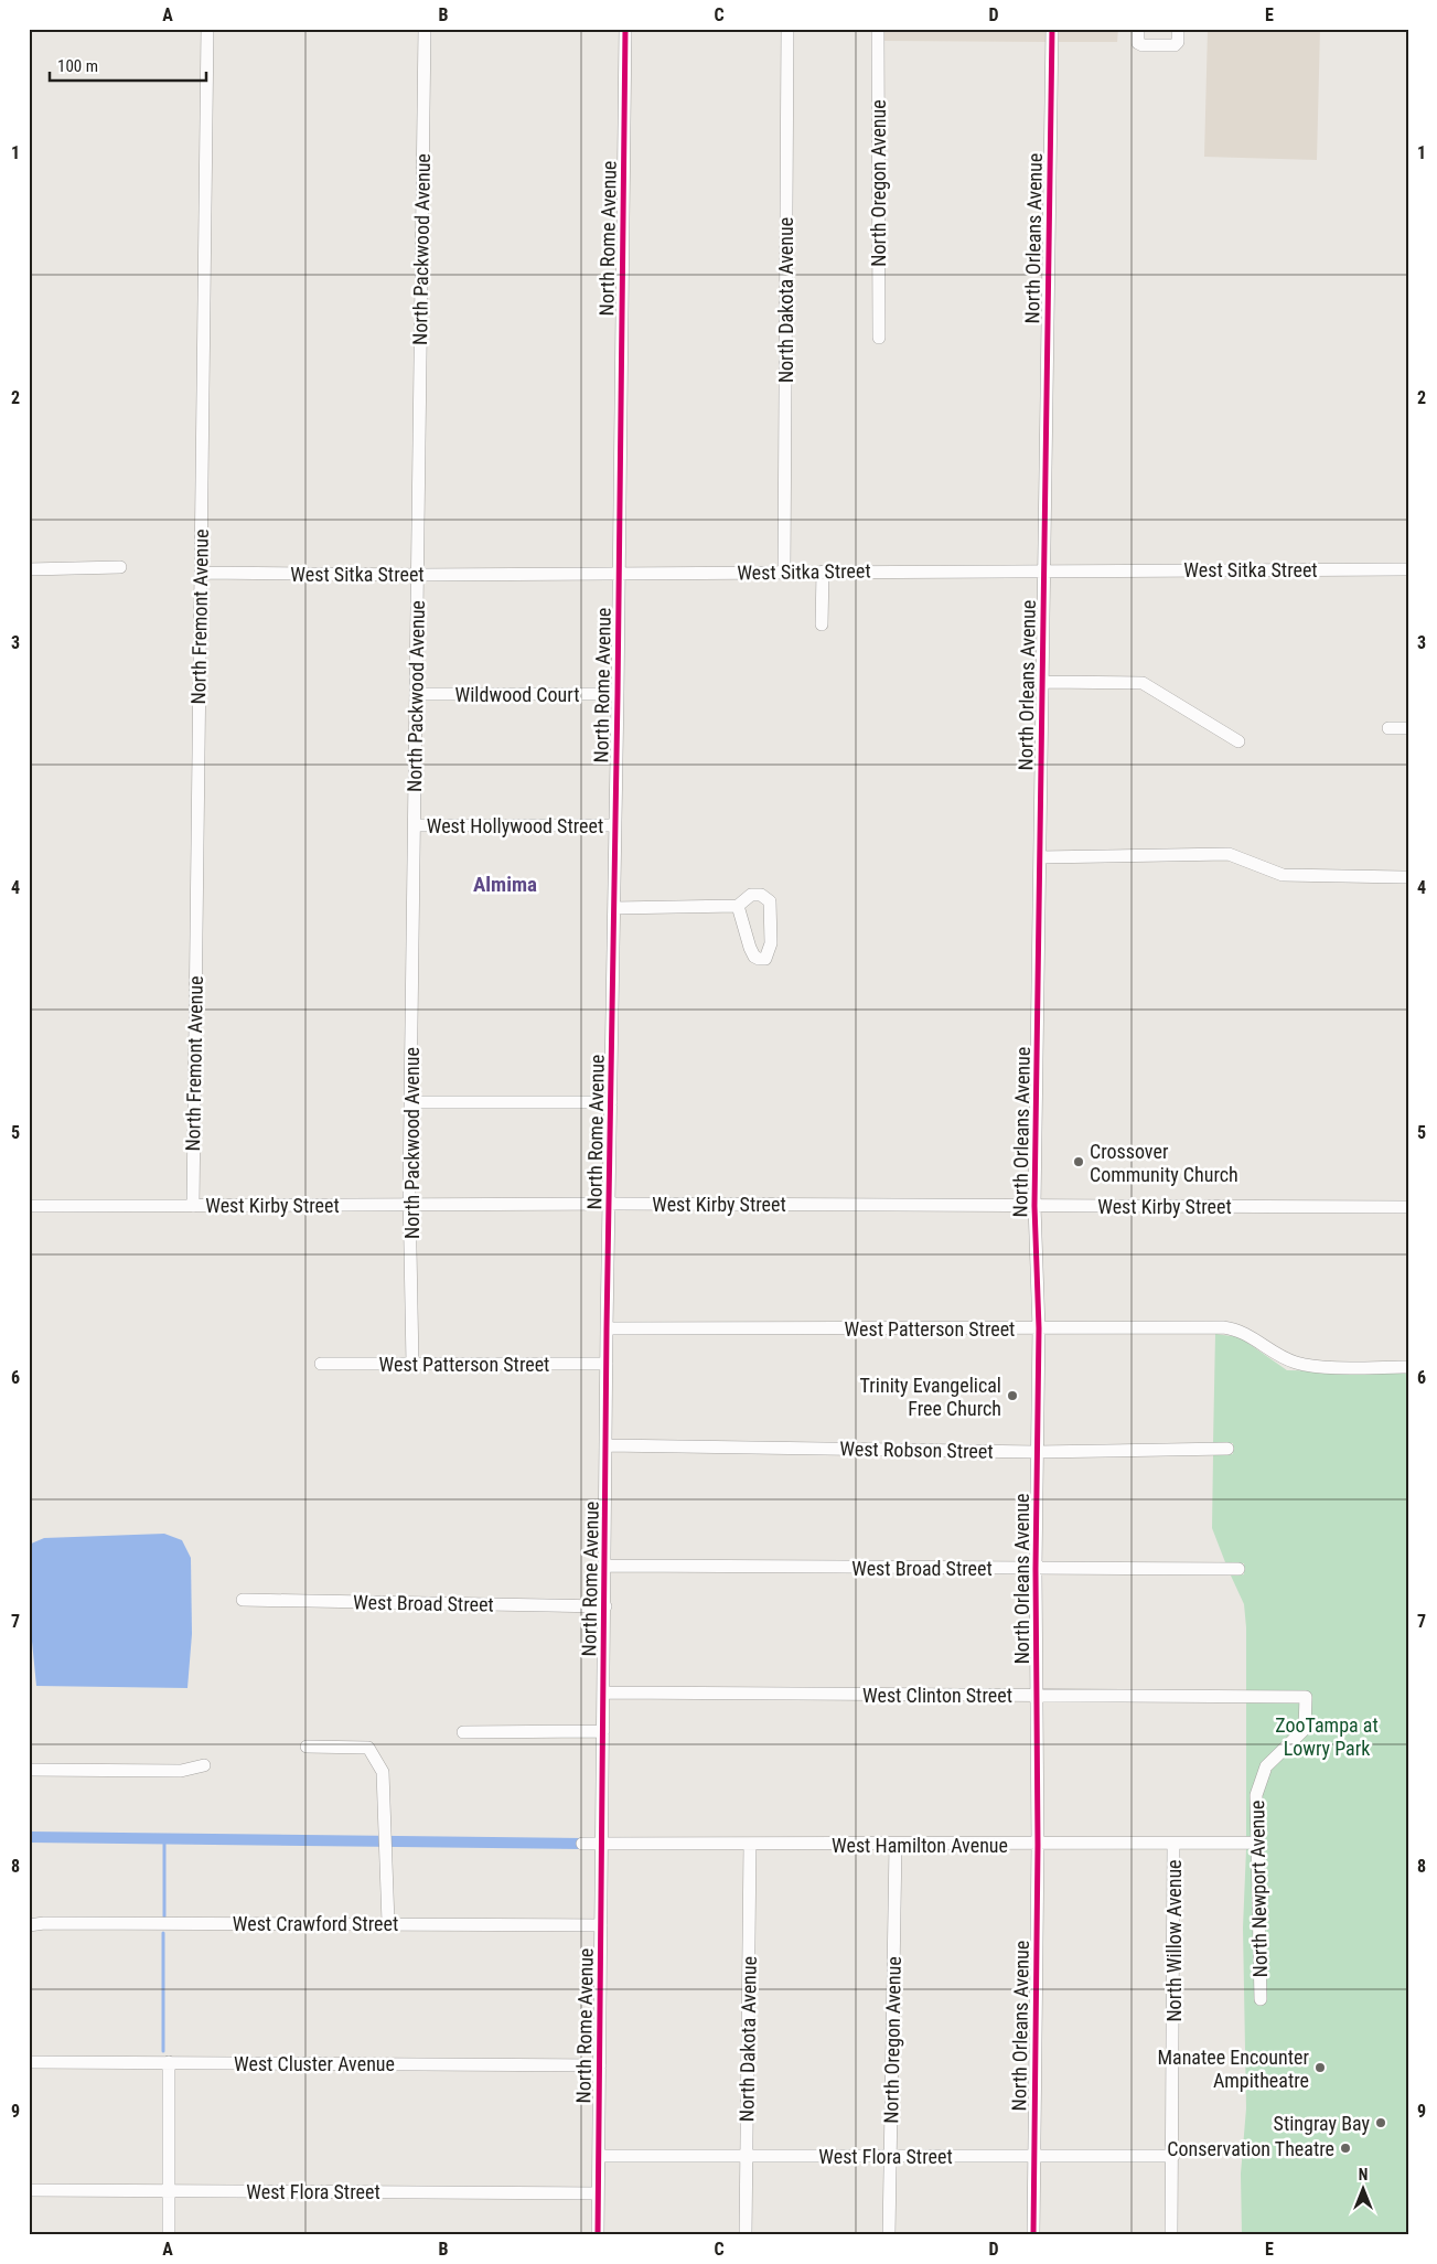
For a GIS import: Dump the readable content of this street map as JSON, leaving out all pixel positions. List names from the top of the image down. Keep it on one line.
{"streets":{"street":["North Oregon Avenue","North Rome Avenue","North Orleans Avenue","North Packwood Avenue","North Dakota Avenue","West Sitka Street","North Fremont Avenue","Wildwood Court","West Hollywood Street","West Kirby Street","West Patterson Street","West Robson Street","West Broad Street","West Clinton Street","West Hamilton Avenue","North Newport Avenue","West Crawford Street","North Willow Avenue","West Cluster Avenue","West Flora Street"]},"crossings":[["North Oregon Avenue","West Hamilton Avenue"],["North Oregon Avenue","West Flora Street"],["North Rome Avenue","West Sitka Street"],["North Rome Avenue","Wildwood Court"],["North Rome Avenue","West Hollywood Street"],["North Rome Avenue","West Kirby Street"],["North Rome Avenue","West Patterson Street"],["North Rome Avenue","West Robson Street"],["North Rome Avenue","West Broad Street"],["North Rome Avenue","West Clinton Street"],["North Rome Avenue","West Hamilton Avenue"],["North Rome Avenue","West Crawford Street"],["North Rome Avenue","West Cluster Avenue"],["North Rome Avenue","West Flora Street"],["North Orleans Avenue","West Sitka Street"],["North Orleans Avenue","West Kirby Street"],["North Orleans Avenue","West Patterson Street"],["North Orleans Avenue","West Robson Street"],["North Orleans Avenue","West Broad Street"],["North Orleans Avenue","West Clinton Street"],["North Orleans Avenue","West Hamilton Avenue"],["North Orleans Avenue","West Flora Street"],["North Packwood Avenue","West Sitka Street"],["North Packwood Avenue","Wildwood Court"],["North Packwood Avenue","West Hollywood Street"],["North Packwood Avenue","West Kirby Street"],["North Packwood Avenue","West Patterson Street"],["North Dakota Avenue","West Sitka Street"],["North Dakota Avenue","West Hamilton Avenue"],["North Dakota Avenue","West Flora Street"],["West Sitka Street","North Fremont Avenue"],["North Fremont Avenue","West Kirby Street"],["West Clinton Street","North Newport Avenue"],["West Hamilton Avenue","North Newport Avenue"],["West Hamilton Avenue","North Willow Avenue"],["North Willow Avenue","West Flora Street"]],"districts":["Almima"],"parks":["ZooTampa at Lowry Park"],"places":["Crossover Community Church","Trinity Evangelical Free Church","Manatee Encounter Ampitheatre","Stingray Bay","Conservation Theatre"],"scale_bar":"100 m","north":"top","grid":{"columns":["A","B","C","D","E"],"rows":["1","2","3","4","5","6","7","8","9"]}}
